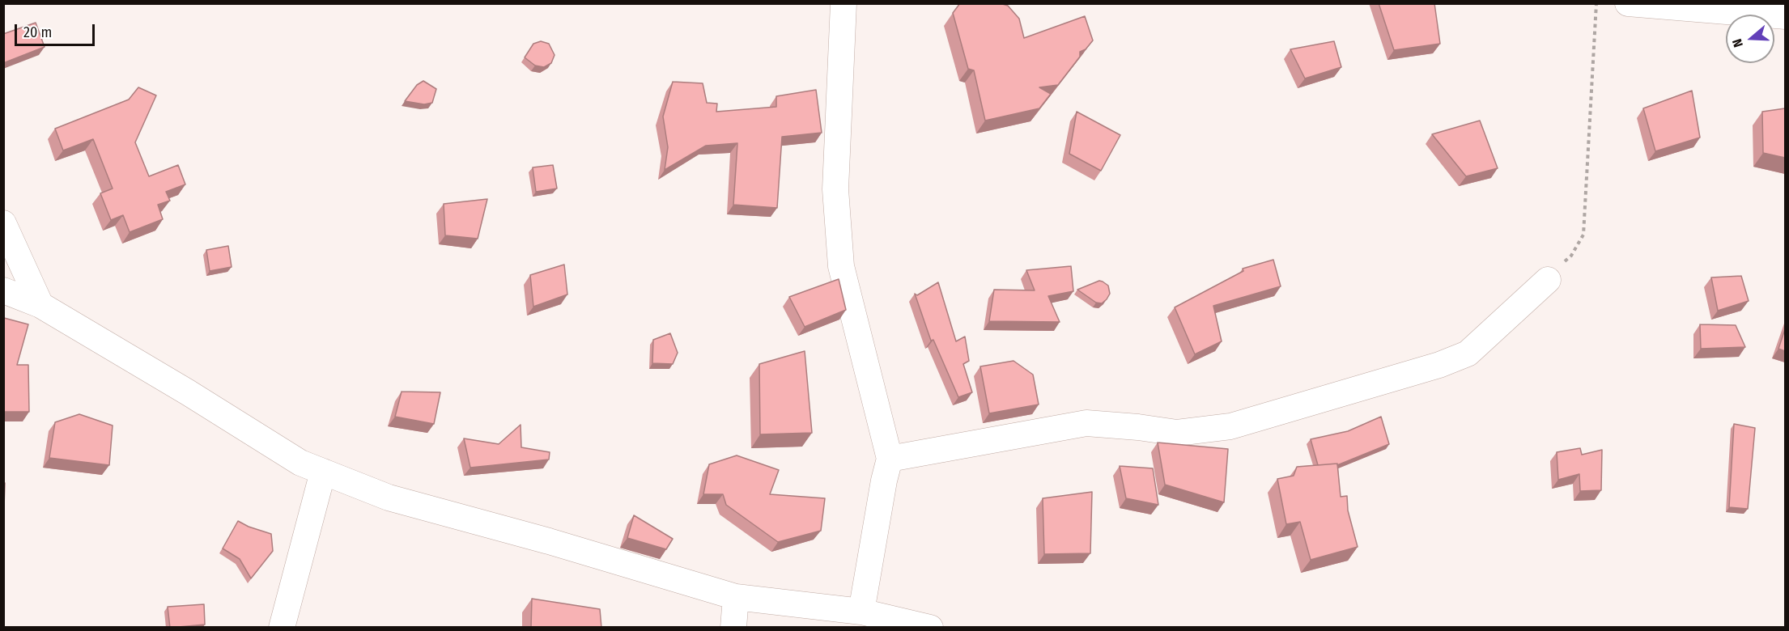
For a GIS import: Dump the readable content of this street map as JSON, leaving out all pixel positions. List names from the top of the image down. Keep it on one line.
{"scale_bar":"20 m","north":"left"}
